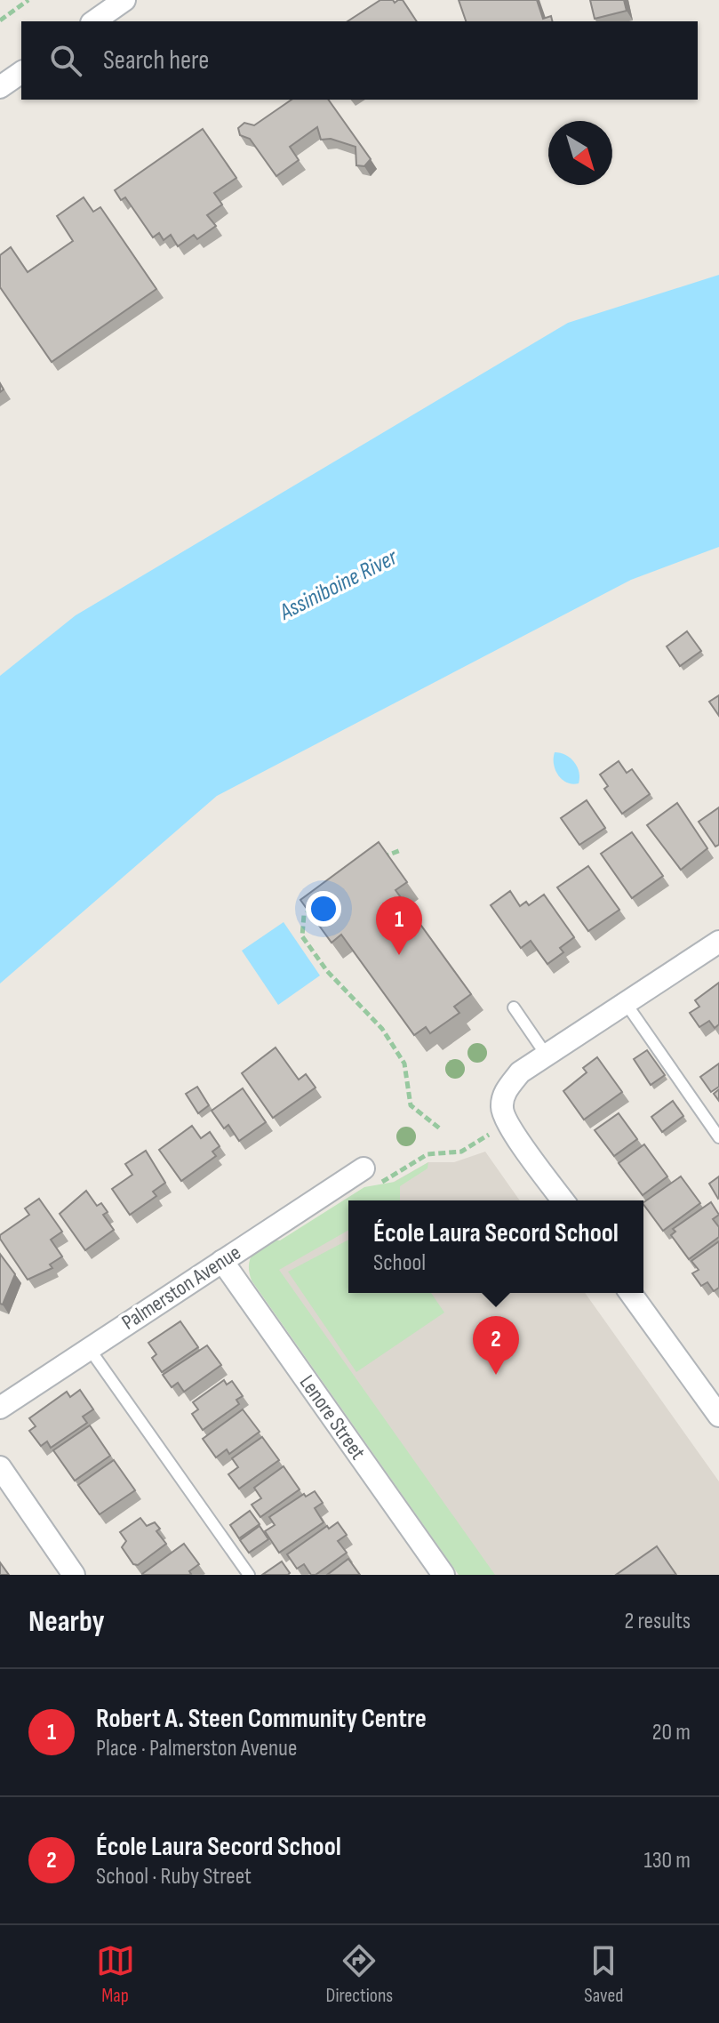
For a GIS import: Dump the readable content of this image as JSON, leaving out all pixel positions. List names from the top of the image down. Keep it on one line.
{"streets":{"street":["Palmerston Avenue","Lenore Street"]},"crossings":[["Palmerston Avenue","Lenore Street"]],"water":["Assiniboine River"],"north":"bottom right","page":{"search":"Search here","pins":["1","2"],"popup":["École Laura Secord School","School"],"heading":["Nearby","2 results"],"list":[{"mark":"1","name":"Robert A. Steen Community Centre","note":"Place · Palmerston Avenue","value":"20 m"},{"mark":"2","name":"École Laura Secord School","note":"School · Ruby Street","value":"130 m"}],"nav":["Map","Directions","Saved"]}}
